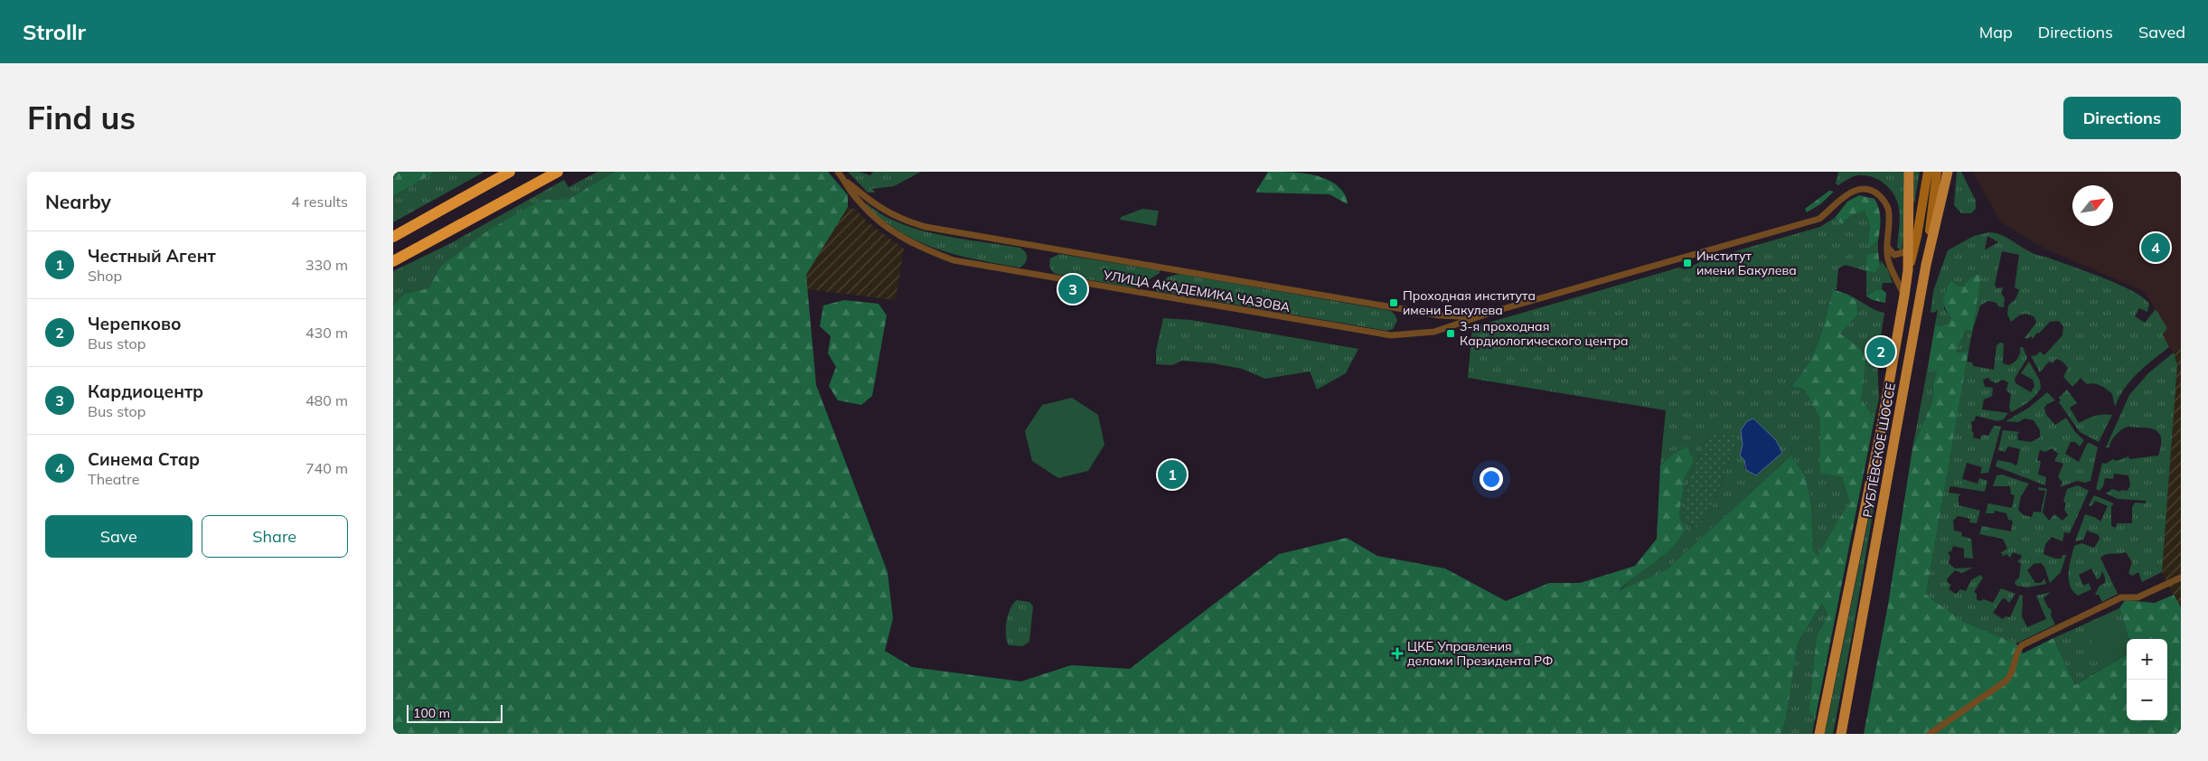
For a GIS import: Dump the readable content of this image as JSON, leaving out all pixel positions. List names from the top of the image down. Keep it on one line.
{"streets":{"main road":["РУБЛЁВСКОЕ ШОССЕ"],"street":["УЛИЦА АКАДЕМИКА ЧАЗОВА"]},"crossings":[["УЛИЦА АКАДЕМИКА ЧАЗОВА","РУБЛЁВСКОЕ ШОССЕ"]],"places":{"transit":["Институт имени Бакулева","Проходная института имени Бакулева","3-я проходная Кардиологического центра"],"health":["ЦКБ Управления делами Президента РФ"]},"scale_bar":"100 m","north":"top right","page":{"header":"Strollr","nav":["Map","Directions","Saved"],"buttons":["Directions",["Save","Share"]],"title":"Find us","heading":["Nearby","4 results"],"list":[{"mark":"1","name":"Честный Агент","note":"Shop","value":"330 m"},{"mark":"2","name":"Черепково","note":"Bus stop","value":"430 m"},{"mark":"3","name":"Кардиоцентр","note":"Bus stop","value":"480 m"},{"mark":"4","name":"Синема Стар","note":"Theatre","value":"740 m"}],"pins":["4","3","2","1"],"map_buttons":["+","−"],"scale":"100 m"}}
